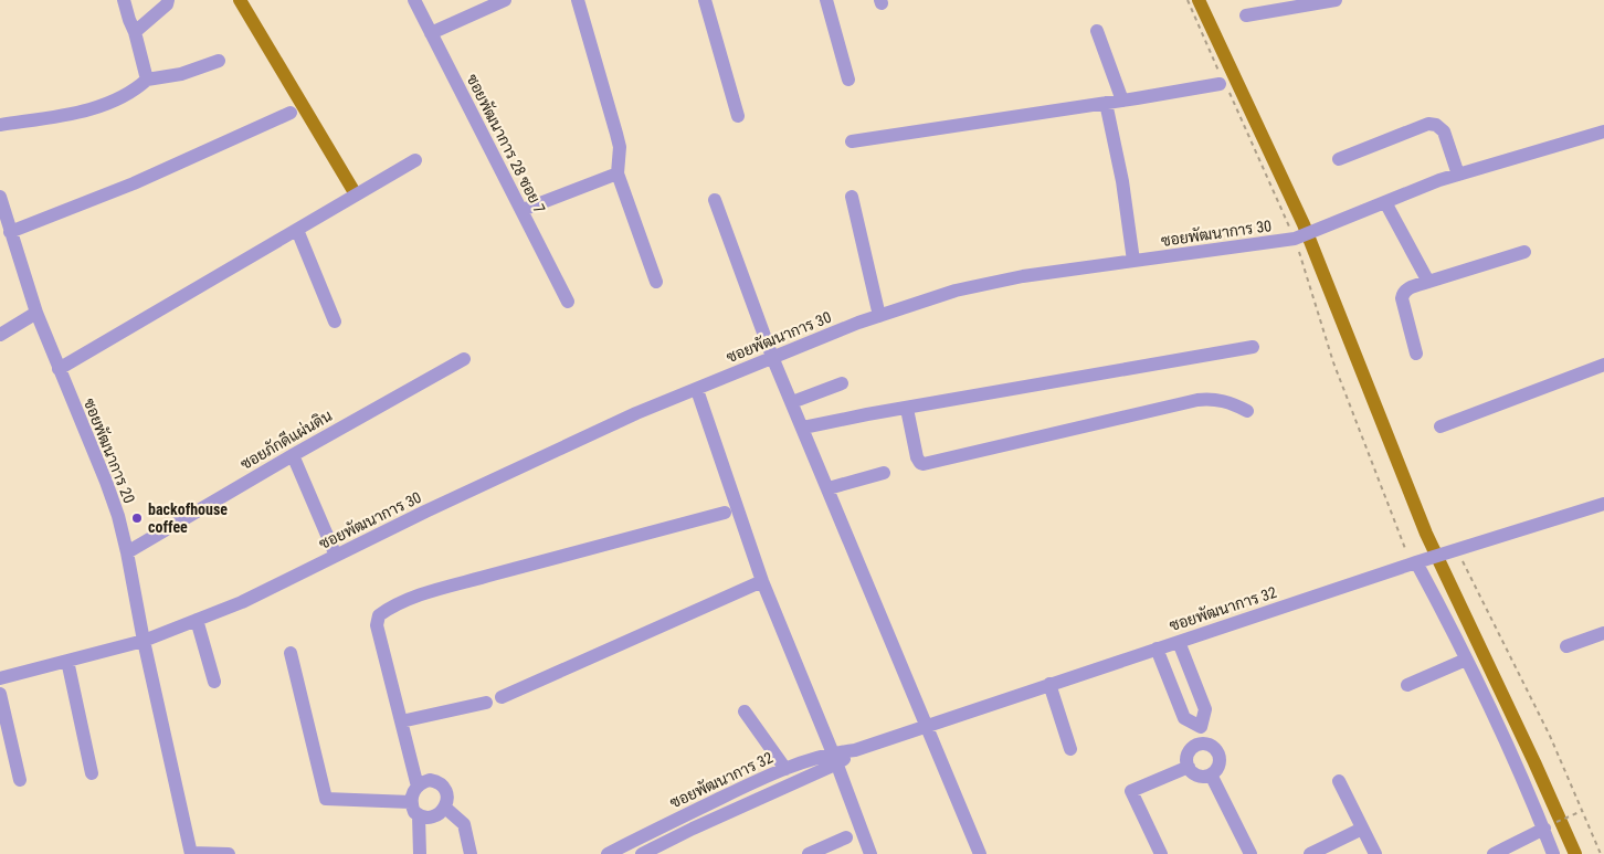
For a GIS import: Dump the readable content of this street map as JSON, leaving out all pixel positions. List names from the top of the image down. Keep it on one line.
{"streets":{"street":["ซอยพัฒนาการ 28 ซอย 7","ซอยพัฒนาการ 30","ซอยภักดีแผ่นดิน","ซอยพัฒนาการ 20","ซอยพัฒนาการ 32"]},"crossings":[["ซอยพัฒนาการ 30","ซอยพัฒนาการ 20"],["ซอยภักดีแผ่นดิน","ซอยพัฒนาการ 20"]],"places":["backofhouse coffee"]}
